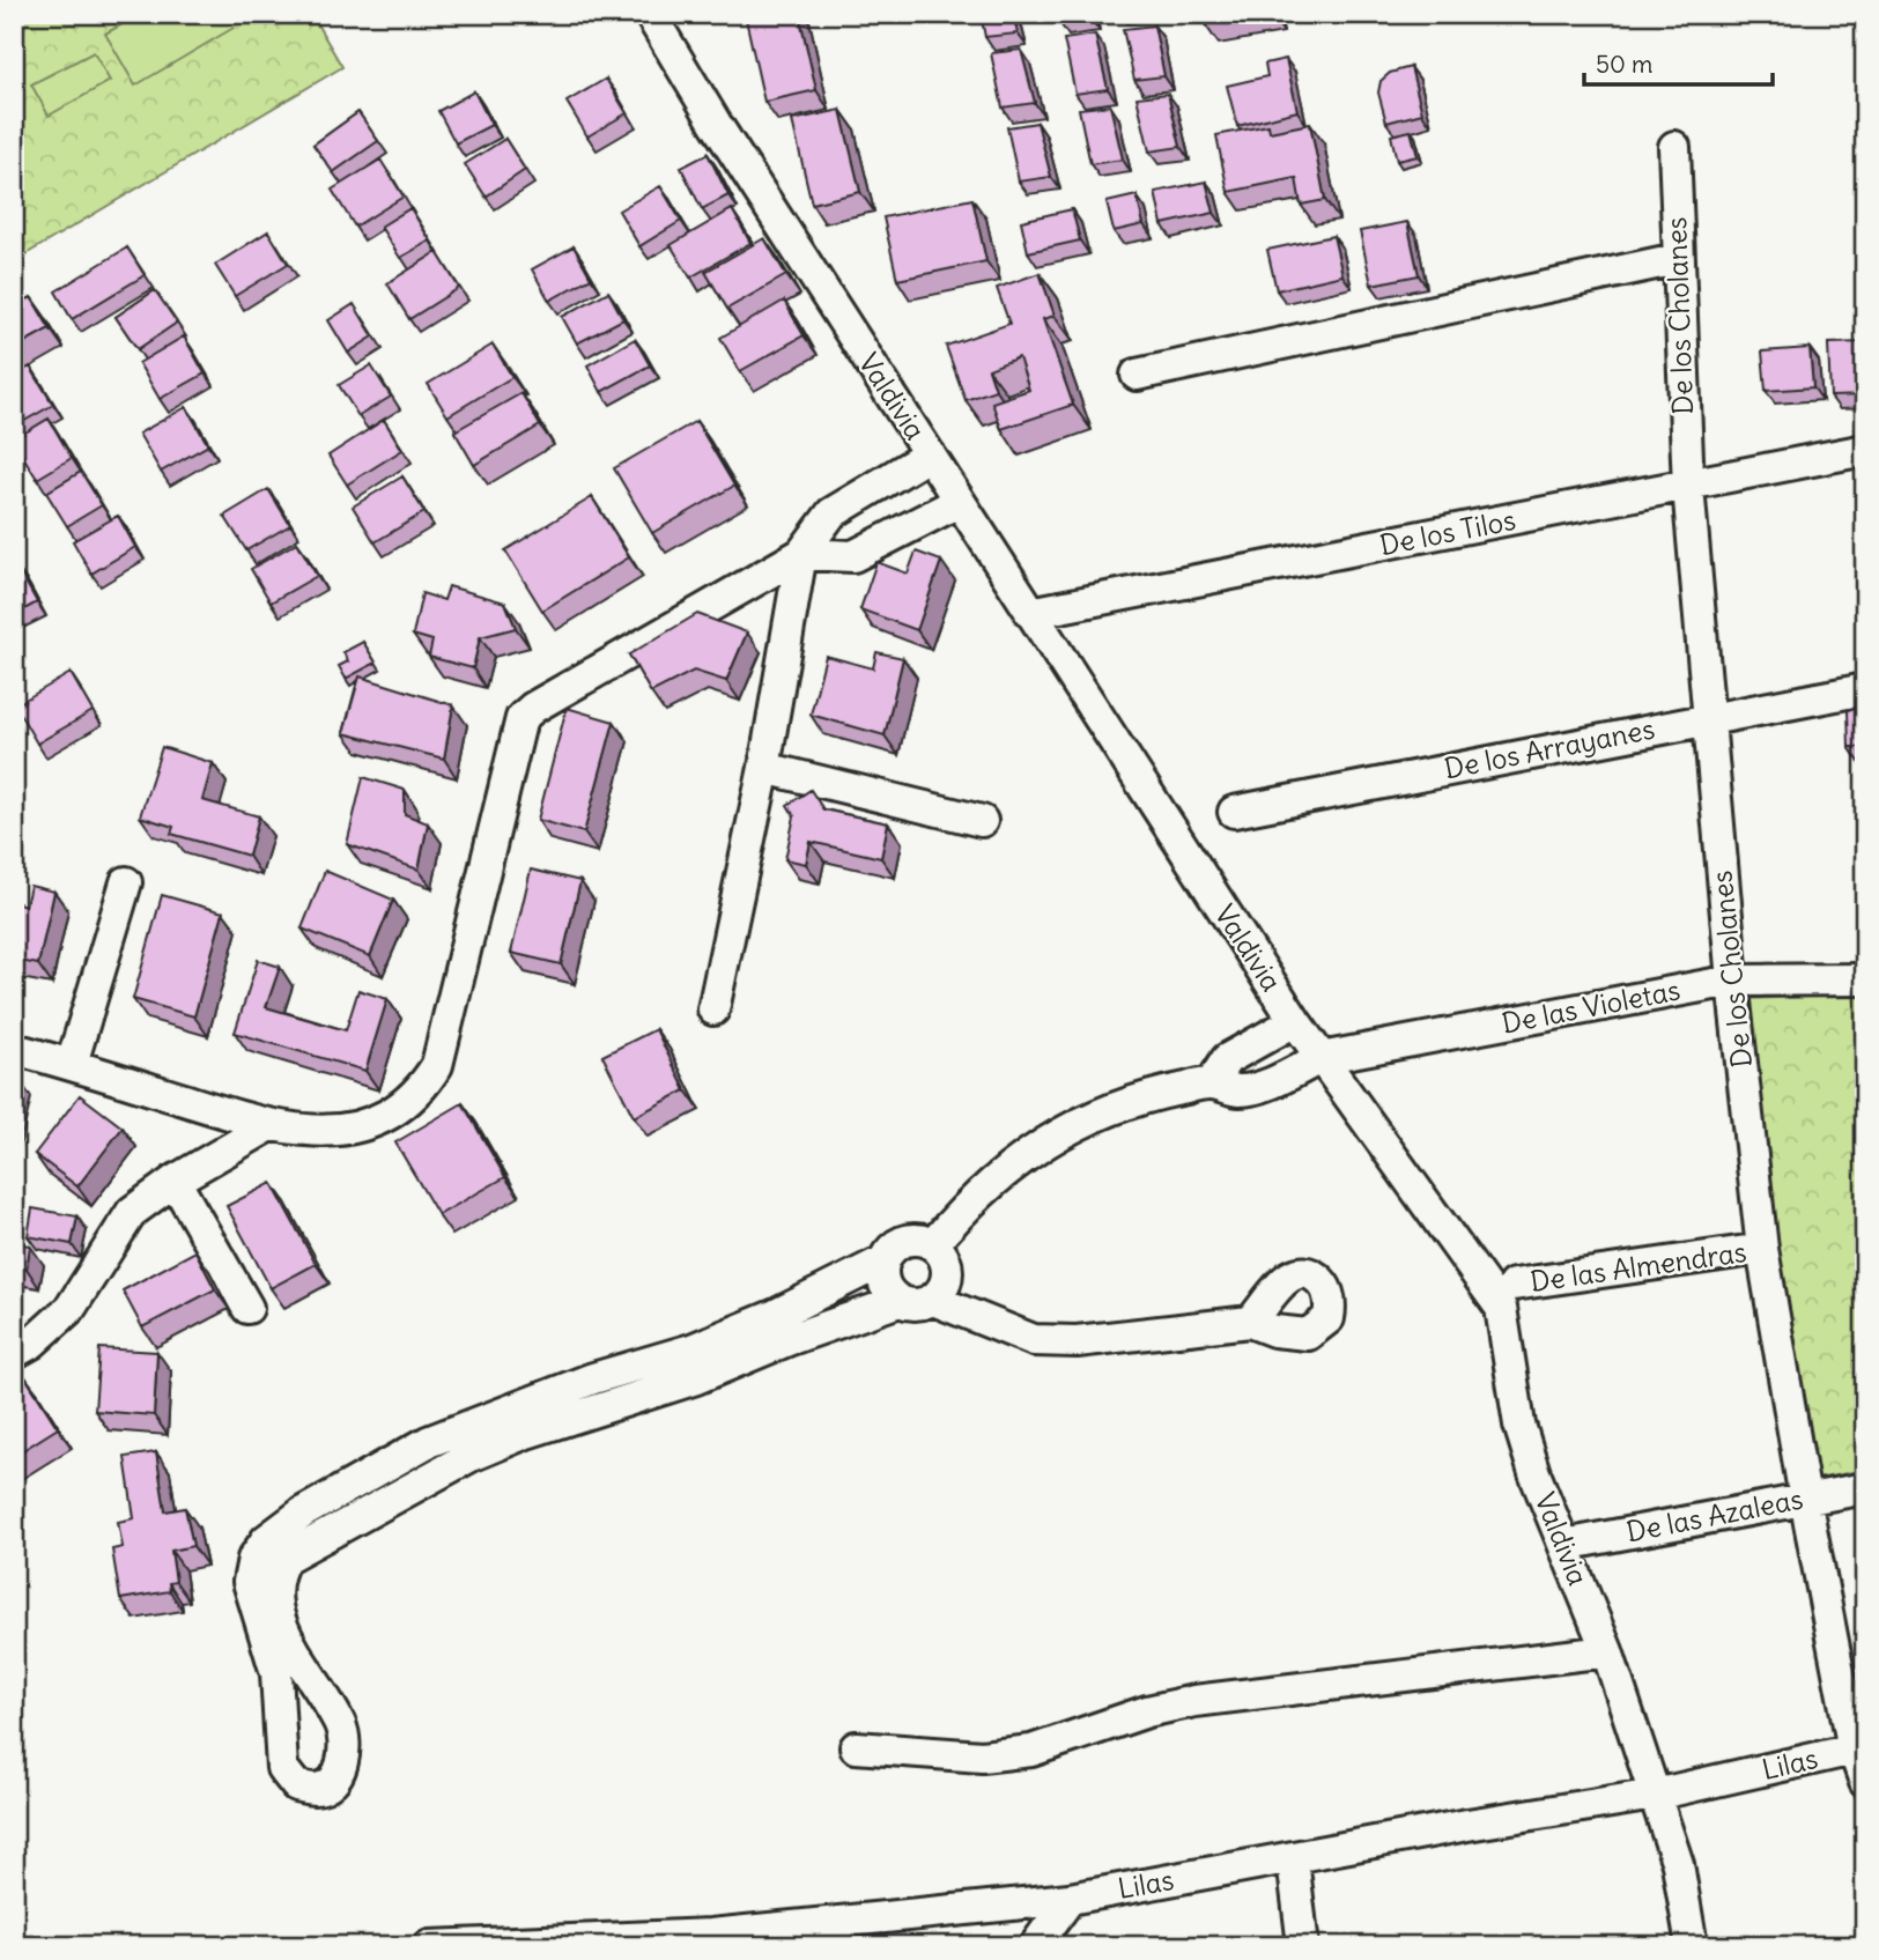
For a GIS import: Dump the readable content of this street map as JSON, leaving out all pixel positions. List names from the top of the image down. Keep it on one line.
{"streets":{"street":["De los Cholanes","Valdivia","De los Tilos","De los Arrayanes","De las Violetas","De las Almendras","De las Azaleas","Lilas"]},"crossings":[["De los Cholanes","De los Tilos"],["De los Cholanes","De los Arrayanes"],["De los Cholanes","De las Violetas"],["De los Cholanes","De las Almendras"],["De los Cholanes","De las Azaleas"],["De los Cholanes","Lilas"],["Valdivia","De los Tilos"],["Valdivia","De las Violetas"],["Valdivia","De las Azaleas"],["Valdivia","Lilas"]],"scale_bar":"50 m"}
